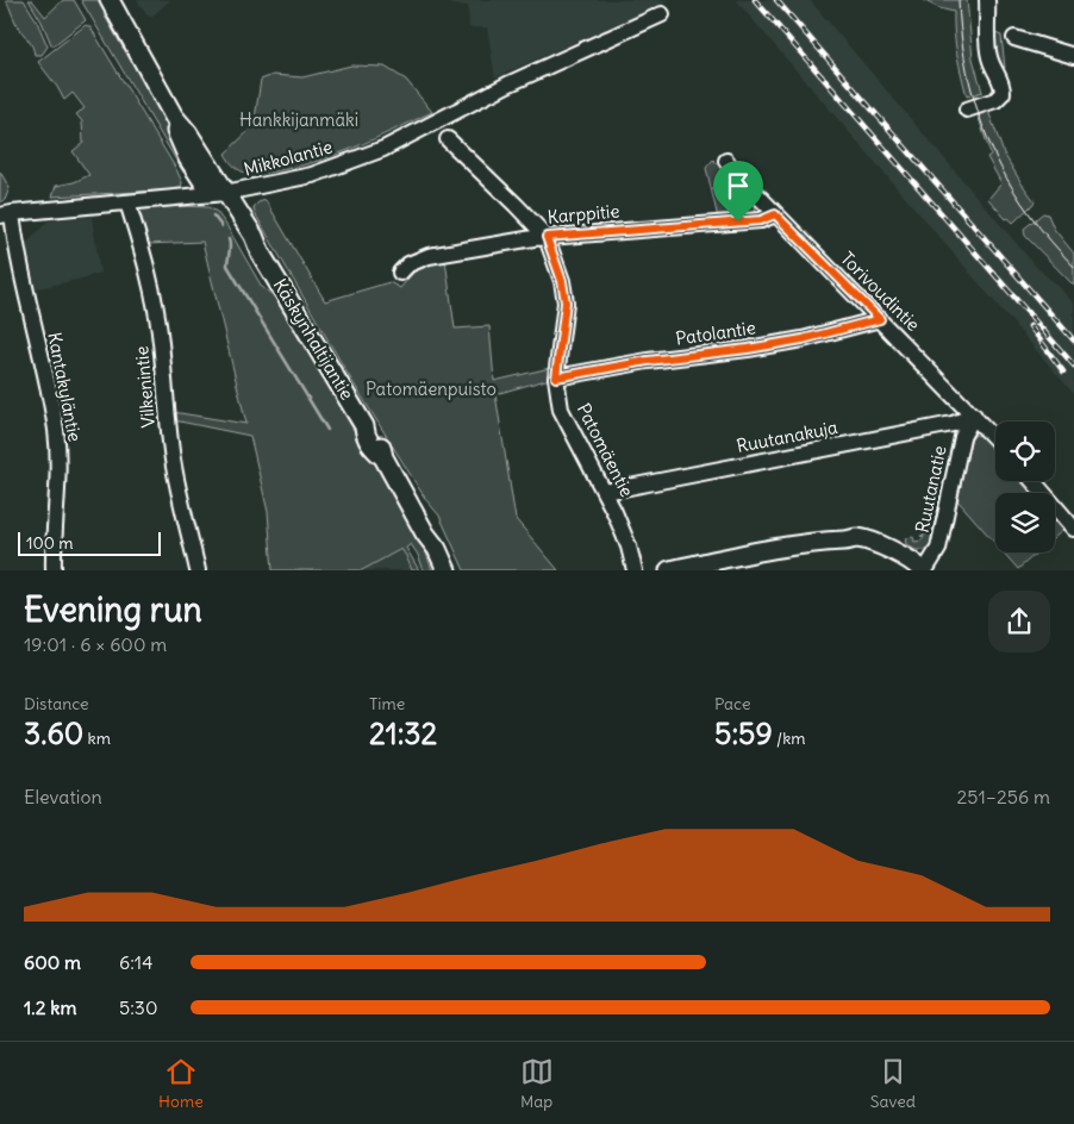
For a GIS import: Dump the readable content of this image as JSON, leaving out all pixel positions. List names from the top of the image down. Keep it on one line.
{"streets":{"main road":["Käskynhaltijantie"],"street":["Mikkolantie","Karppitie","Torivoudintie","Patolantie","Kantakyläntie","Vilkenintie","Ruutanakuja","Patomäentie","Ruutanatie"]},"crossings":[["Mikkolantie","Käskynhaltijantie"],["Mikkolantie","Kantakyläntie"],["Mikkolantie","Vilkenintie"],["Karppitie","Torivoudintie"],["Karppitie","Patomäentie"],["Torivoudintie","Patolantie"],["Torivoudintie","Ruutanakuja"],["Torivoudintie","Ruutanatie"],["Patolantie","Patomäentie"],["Ruutanakuja","Patomäentie"],["Ruutanakuja","Ruutanatie"]],"parks":["Hankkijanmäki","Patomäenpuisto"],"scale_bar":"100 m","page":{"scale":"100 m","heading":["Evening run","19:01 · 6 × 600 m"],"stats":[["Distance","3.60 km"],["Time","21:32"],["Pace","5:59 /km"]],"chart":["Elevation","251–256 m"],"list":[{"name":"600 m","note":"6:14"},{"name":"1.2 km","note":"5:30"}],"tabs":["Home","Map","Saved"]}}
